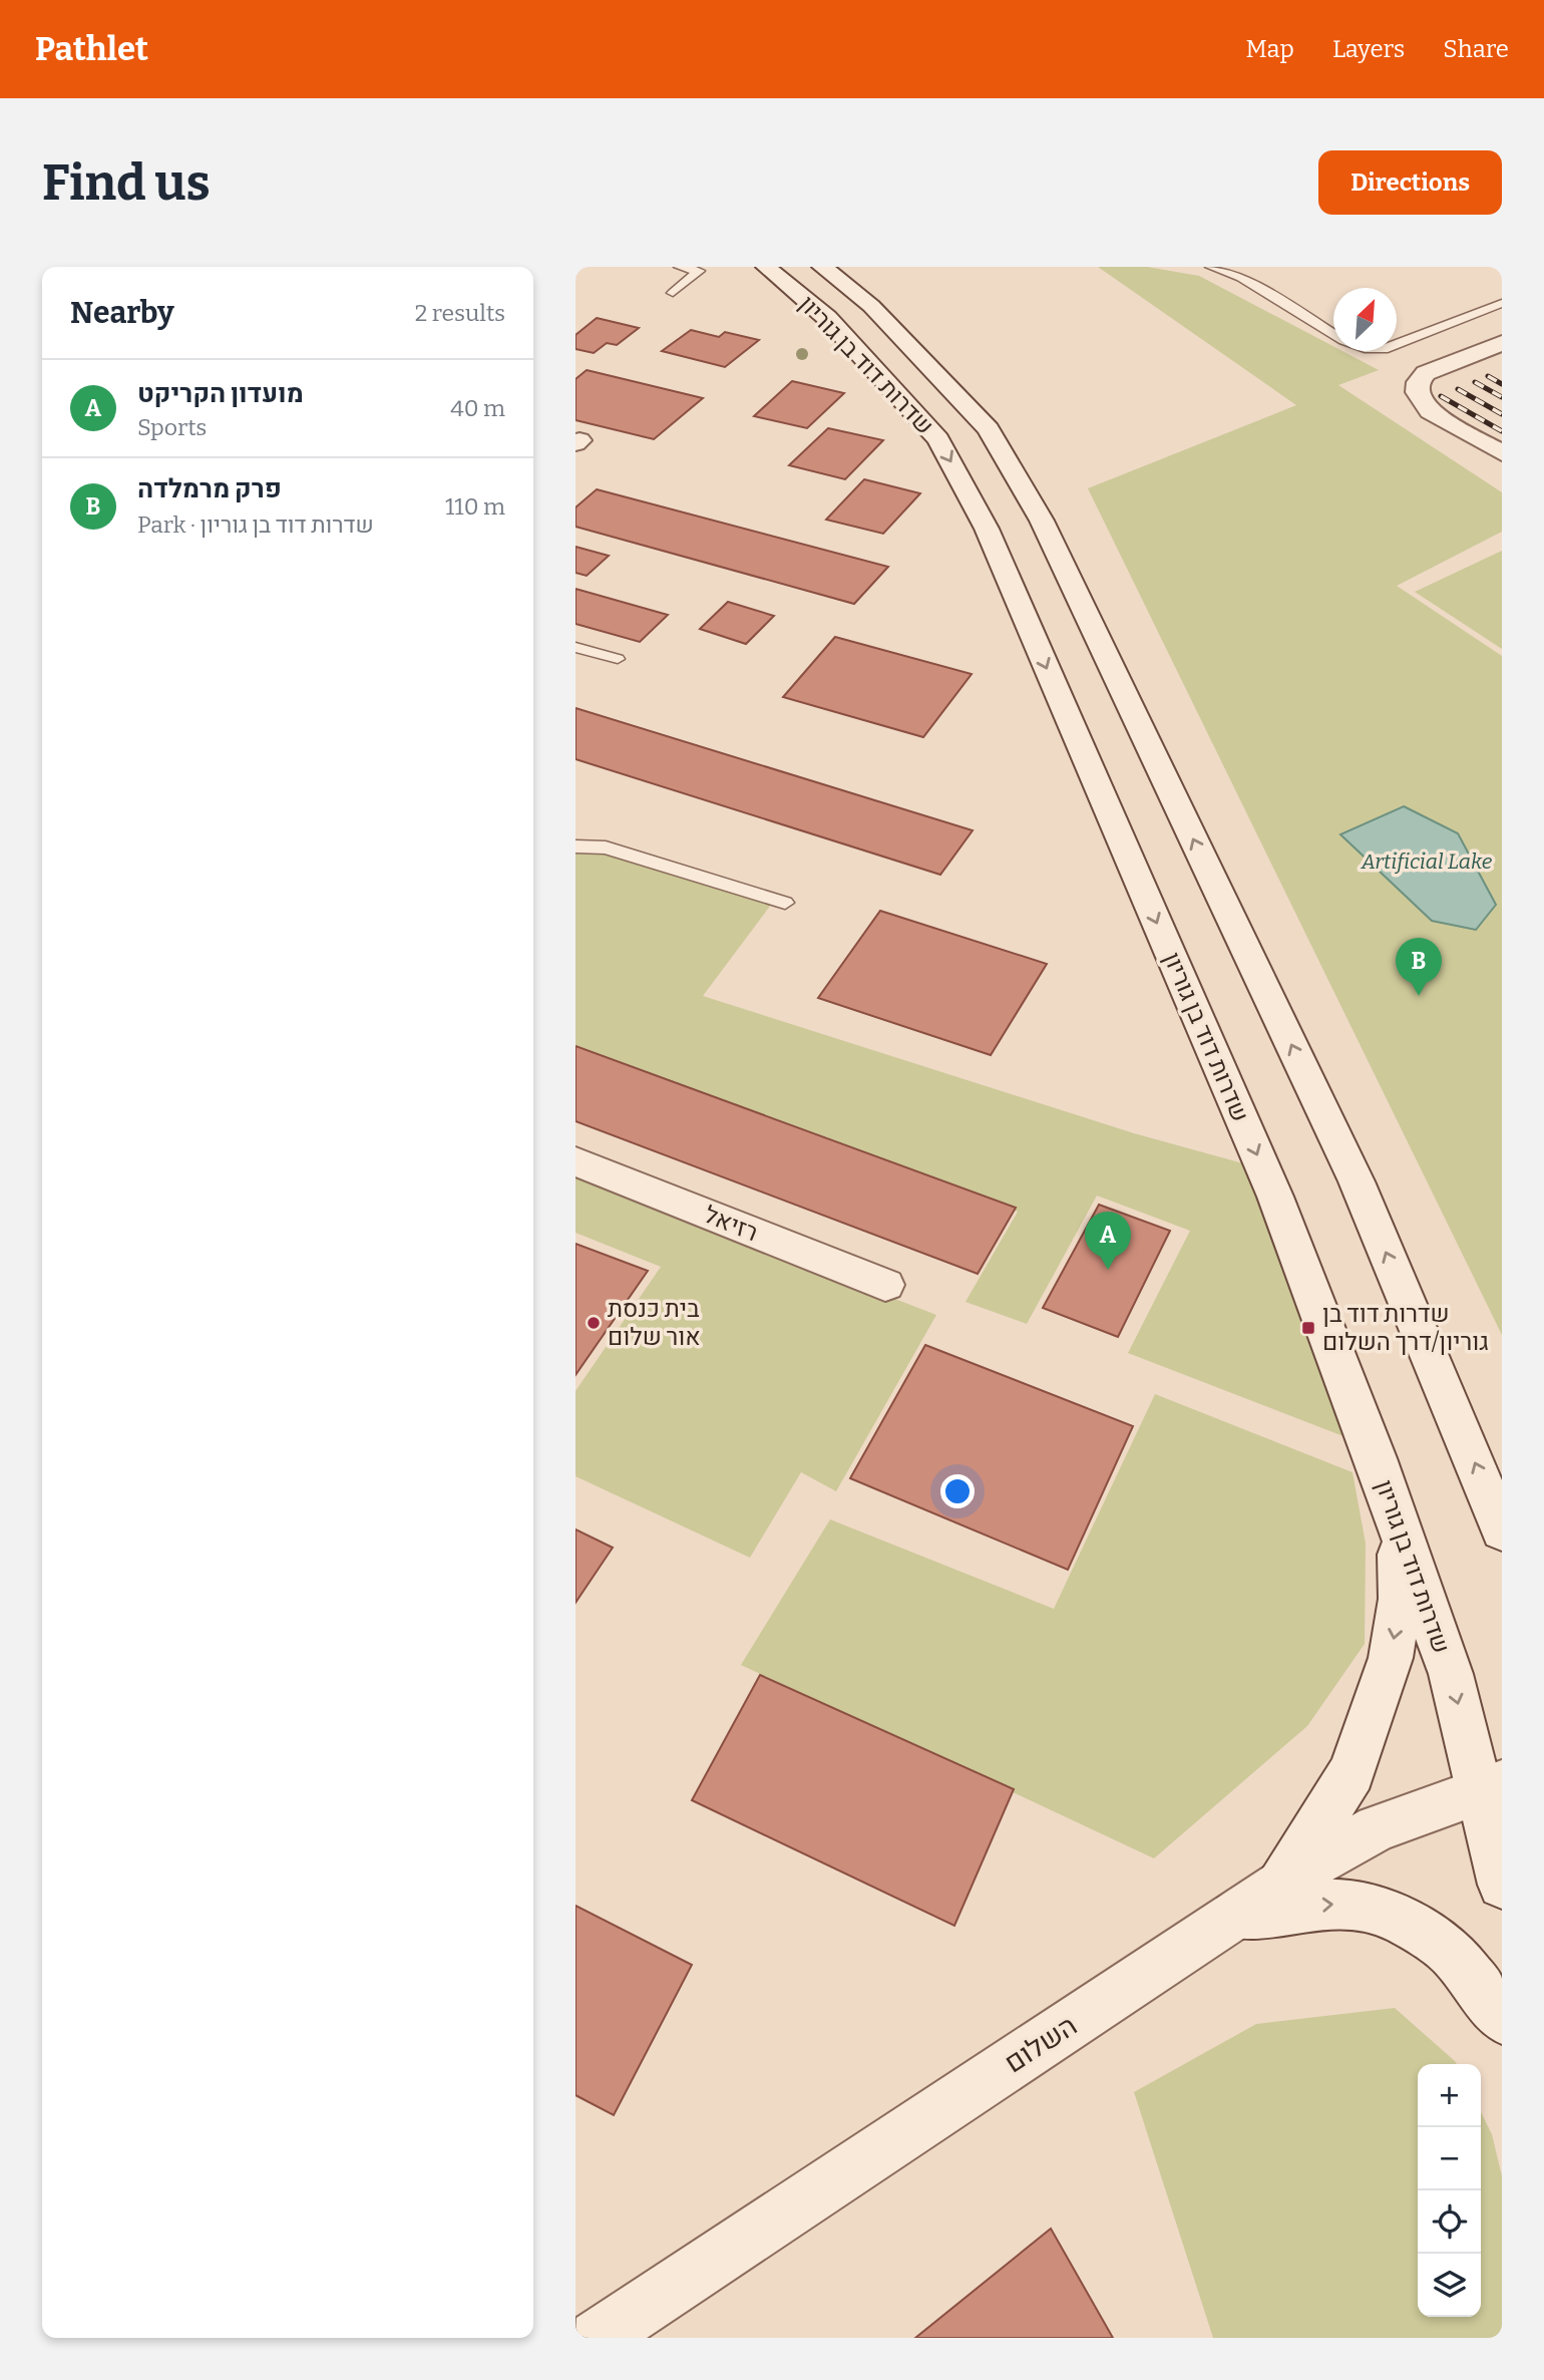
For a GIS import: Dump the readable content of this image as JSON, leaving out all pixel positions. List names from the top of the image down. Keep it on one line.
{"streets":{"main road":["שדרות דוד בן גוריון","רזיאל","השלום"]},"crossings":[["שדרות דוד בן גוריון","השלום"]],"water":["Artificial Lake"],"places":{"other":["בית כנסת אור שלום"],"transit":["שדרות דוד בן גוריון/דרך השלום"]},"north":"top right","page":{"header":"Pathlet","nav":["Map","Layers","Share"],"buttons":"Directions","title":"Find us","heading":["Nearby","2 results"],"list":[{"mark":"A","name":"מועדון הקריקט","note":"Sports","value":"40 m"},{"mark":"B","name":"פרק מרמלדה","note":"Park · שדרות דוד בן גוריון","value":"110 m"}],"pins":["B","A"],"map_buttons":["+","−"]}}
